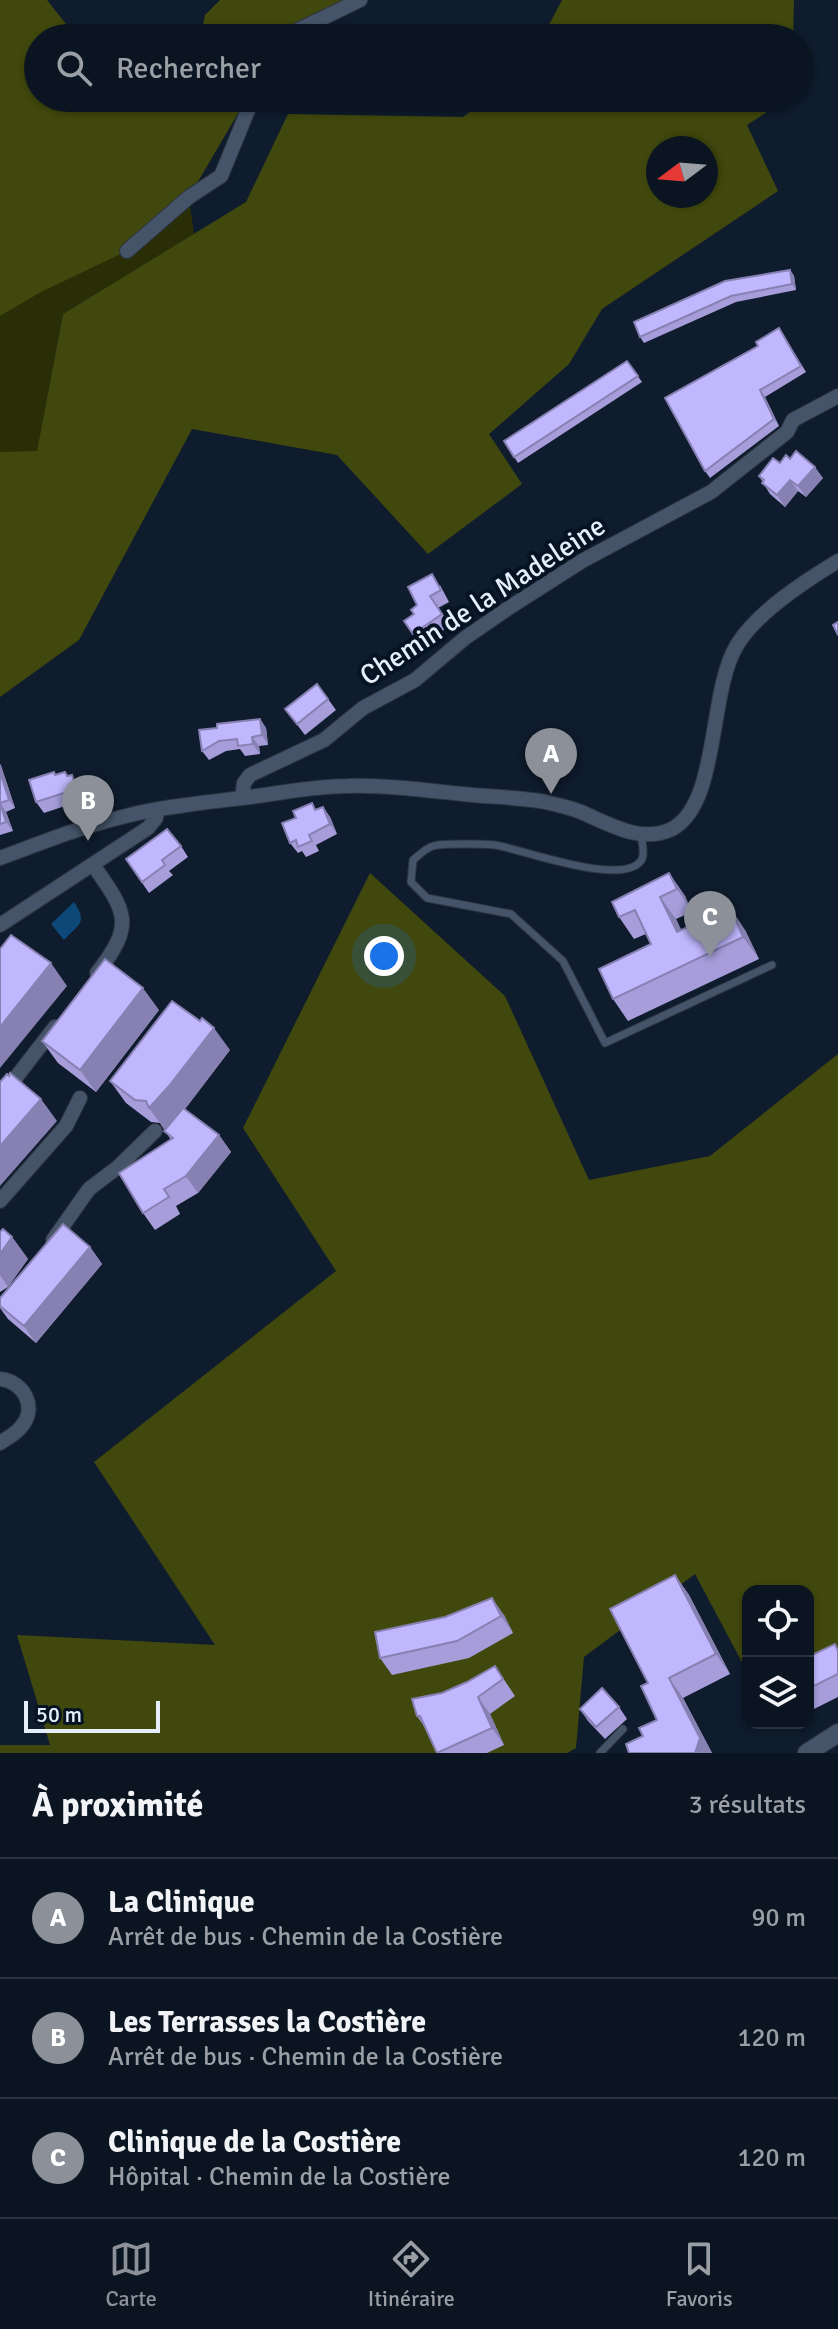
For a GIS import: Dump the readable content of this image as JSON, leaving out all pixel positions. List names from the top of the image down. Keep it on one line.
{"streets":{"street":["Chemin de la Madeleine"]},"scale_bar":"50 m","north":"left","page":{"search":"Rechercher","pins":["A","B","C"],"scale":"50 m","heading":["À proximité","3 résultats"],"list":[{"mark":"A","name":"La Clinique","note":"Arrêt de bus · Chemin de la Costière","value":"90 m"},{"mark":"B","name":"Les Terrasses la Costière","note":"Arrêt de bus · Chemin de la Costière","value":"120 m"},{"mark":"C","name":"Clinique de la Costière","note":"Hôpital · Chemin de la Costière","value":"120 m"}],"nav":["Carte","Itinéraire","Favoris"]}}
